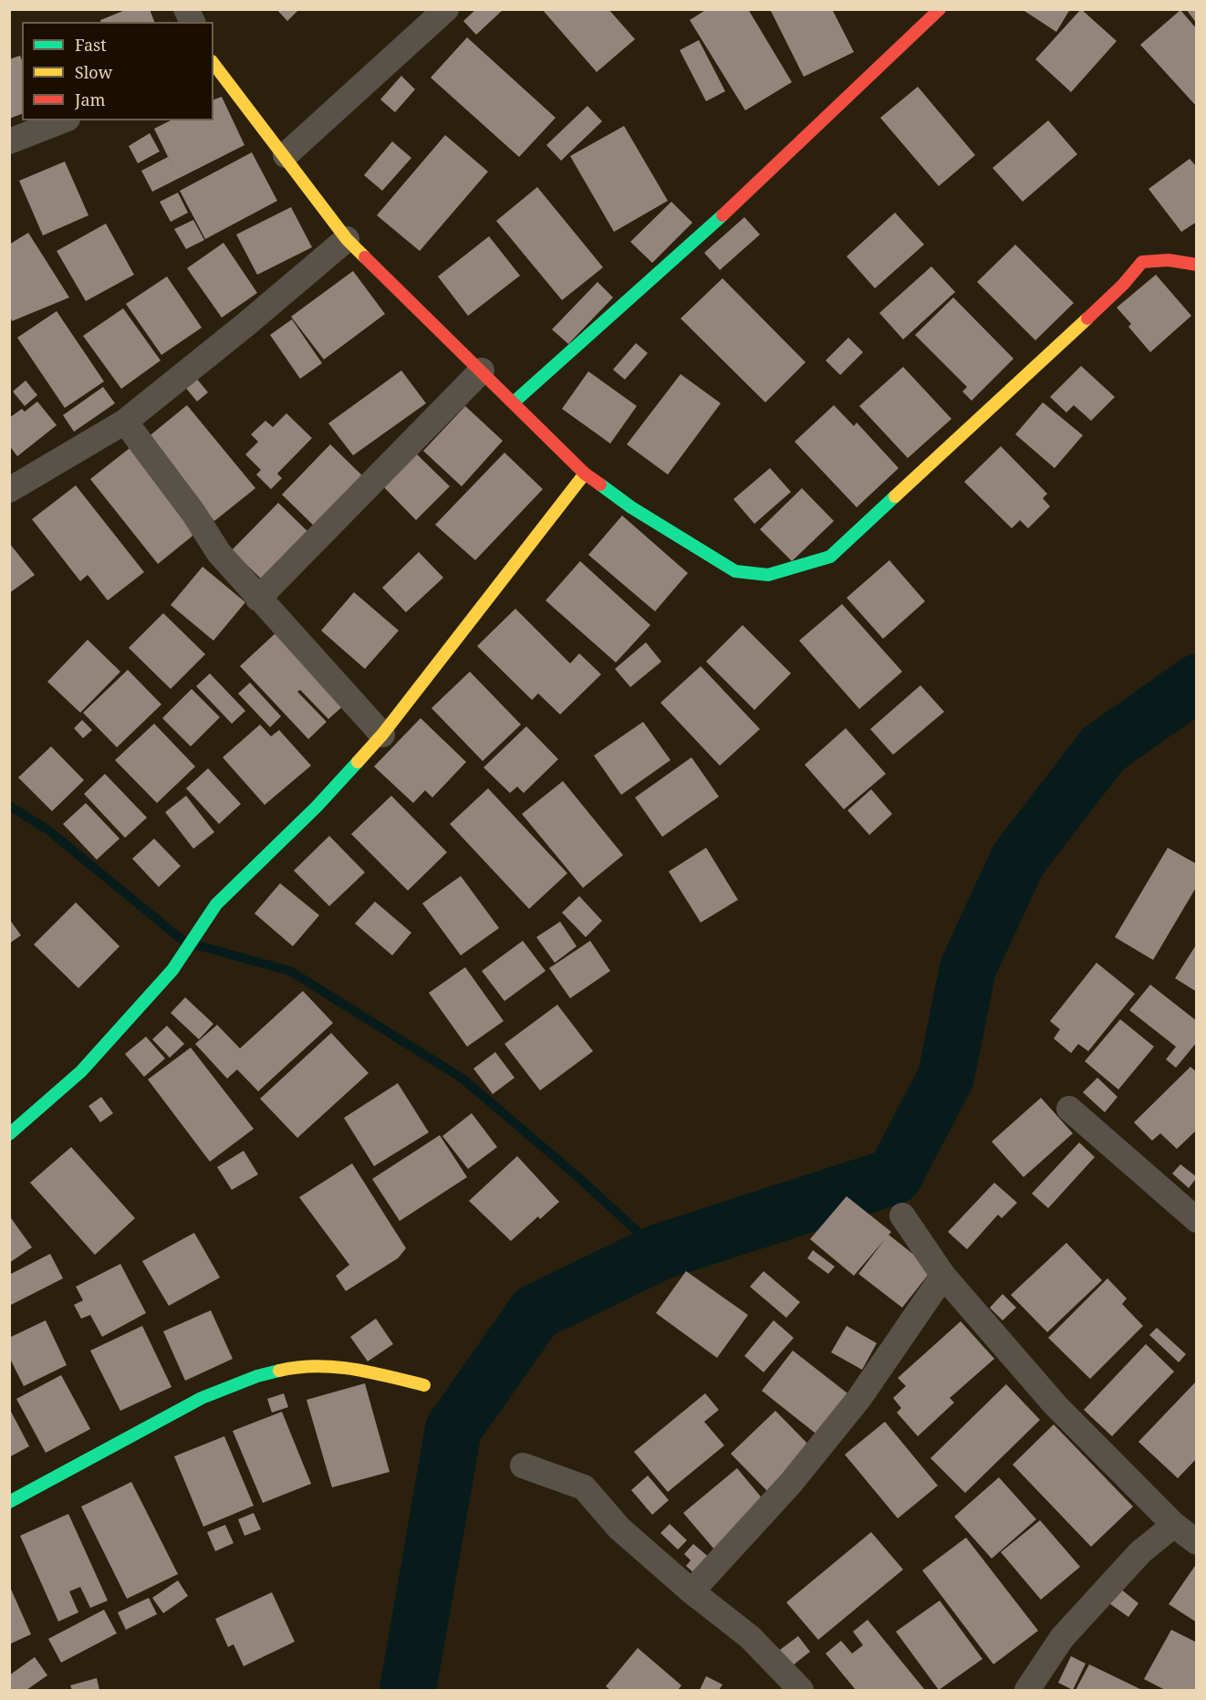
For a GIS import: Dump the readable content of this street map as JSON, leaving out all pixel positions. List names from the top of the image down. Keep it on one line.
{"legend":["Fast","Slow","Jam"]}
